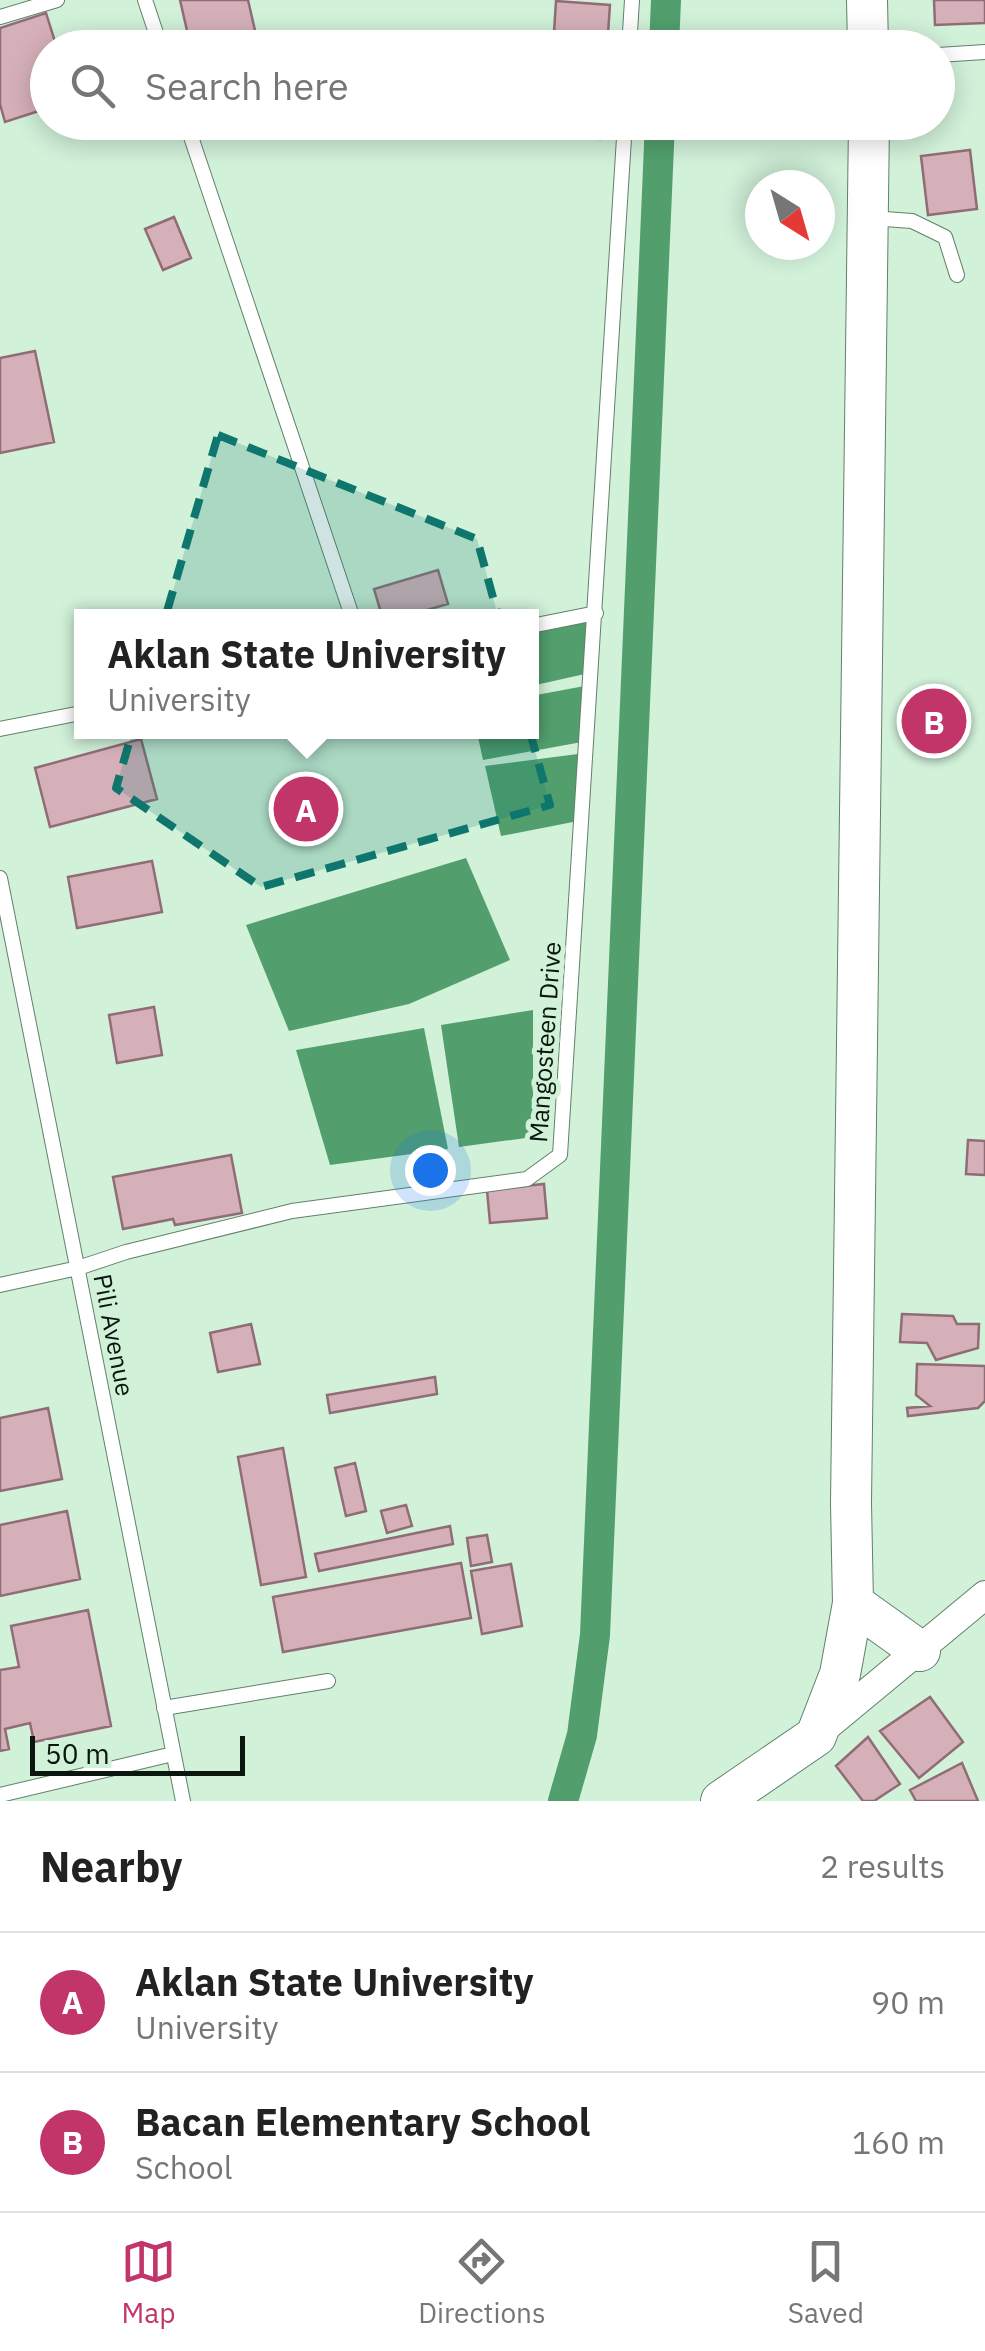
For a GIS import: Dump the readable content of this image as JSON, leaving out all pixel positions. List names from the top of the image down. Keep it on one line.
{"streets":{"lane":["Mangosteen Drive","Pili Avenue"]},"crossings":[["Mangosteen Drive","Pili Avenue"]],"scale_bar":"50 m","north":"bottom right","page":{"search":"Search here","popup":["Aklan State University","University"],"pins":["B","A"],"scale":"50 m","heading":["Nearby","2 results"],"list":[{"mark":"A","name":"Aklan State University","note":"University","value":"90 m"},{"mark":"B","name":"Bacan Elementary School","note":"School","value":"160 m"}],"nav":["Map","Directions","Saved"]}}
